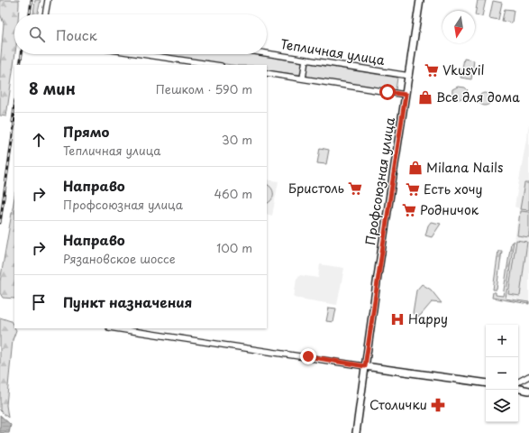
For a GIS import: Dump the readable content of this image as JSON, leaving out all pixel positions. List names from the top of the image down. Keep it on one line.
{"streets":{"main road":["Профсоюзная улица"],"street":["Тепличная улица"]},"crossings":[["Тепличная улица","Профсоюзная улица"]],"places":{"supermarket":["Vkusvil","Бристоль","Есть хочу","Родничок"],"shop":["Все для дома","Milana Nails"],"hospital":["Happy"],"pharmacy":["Столички"]},"north":"bottom","page":{"search":"Поиск","heading":["8 мин","Пешком · 590 m"],"list":[["Прямо","Тепличная улица","30 m"],["Направо","Профсоюзная улица","460 m"],["Направо","Рязановское шоссе","100 m"],"Пункт назначения"],"map_buttons":["+","−"]}}
